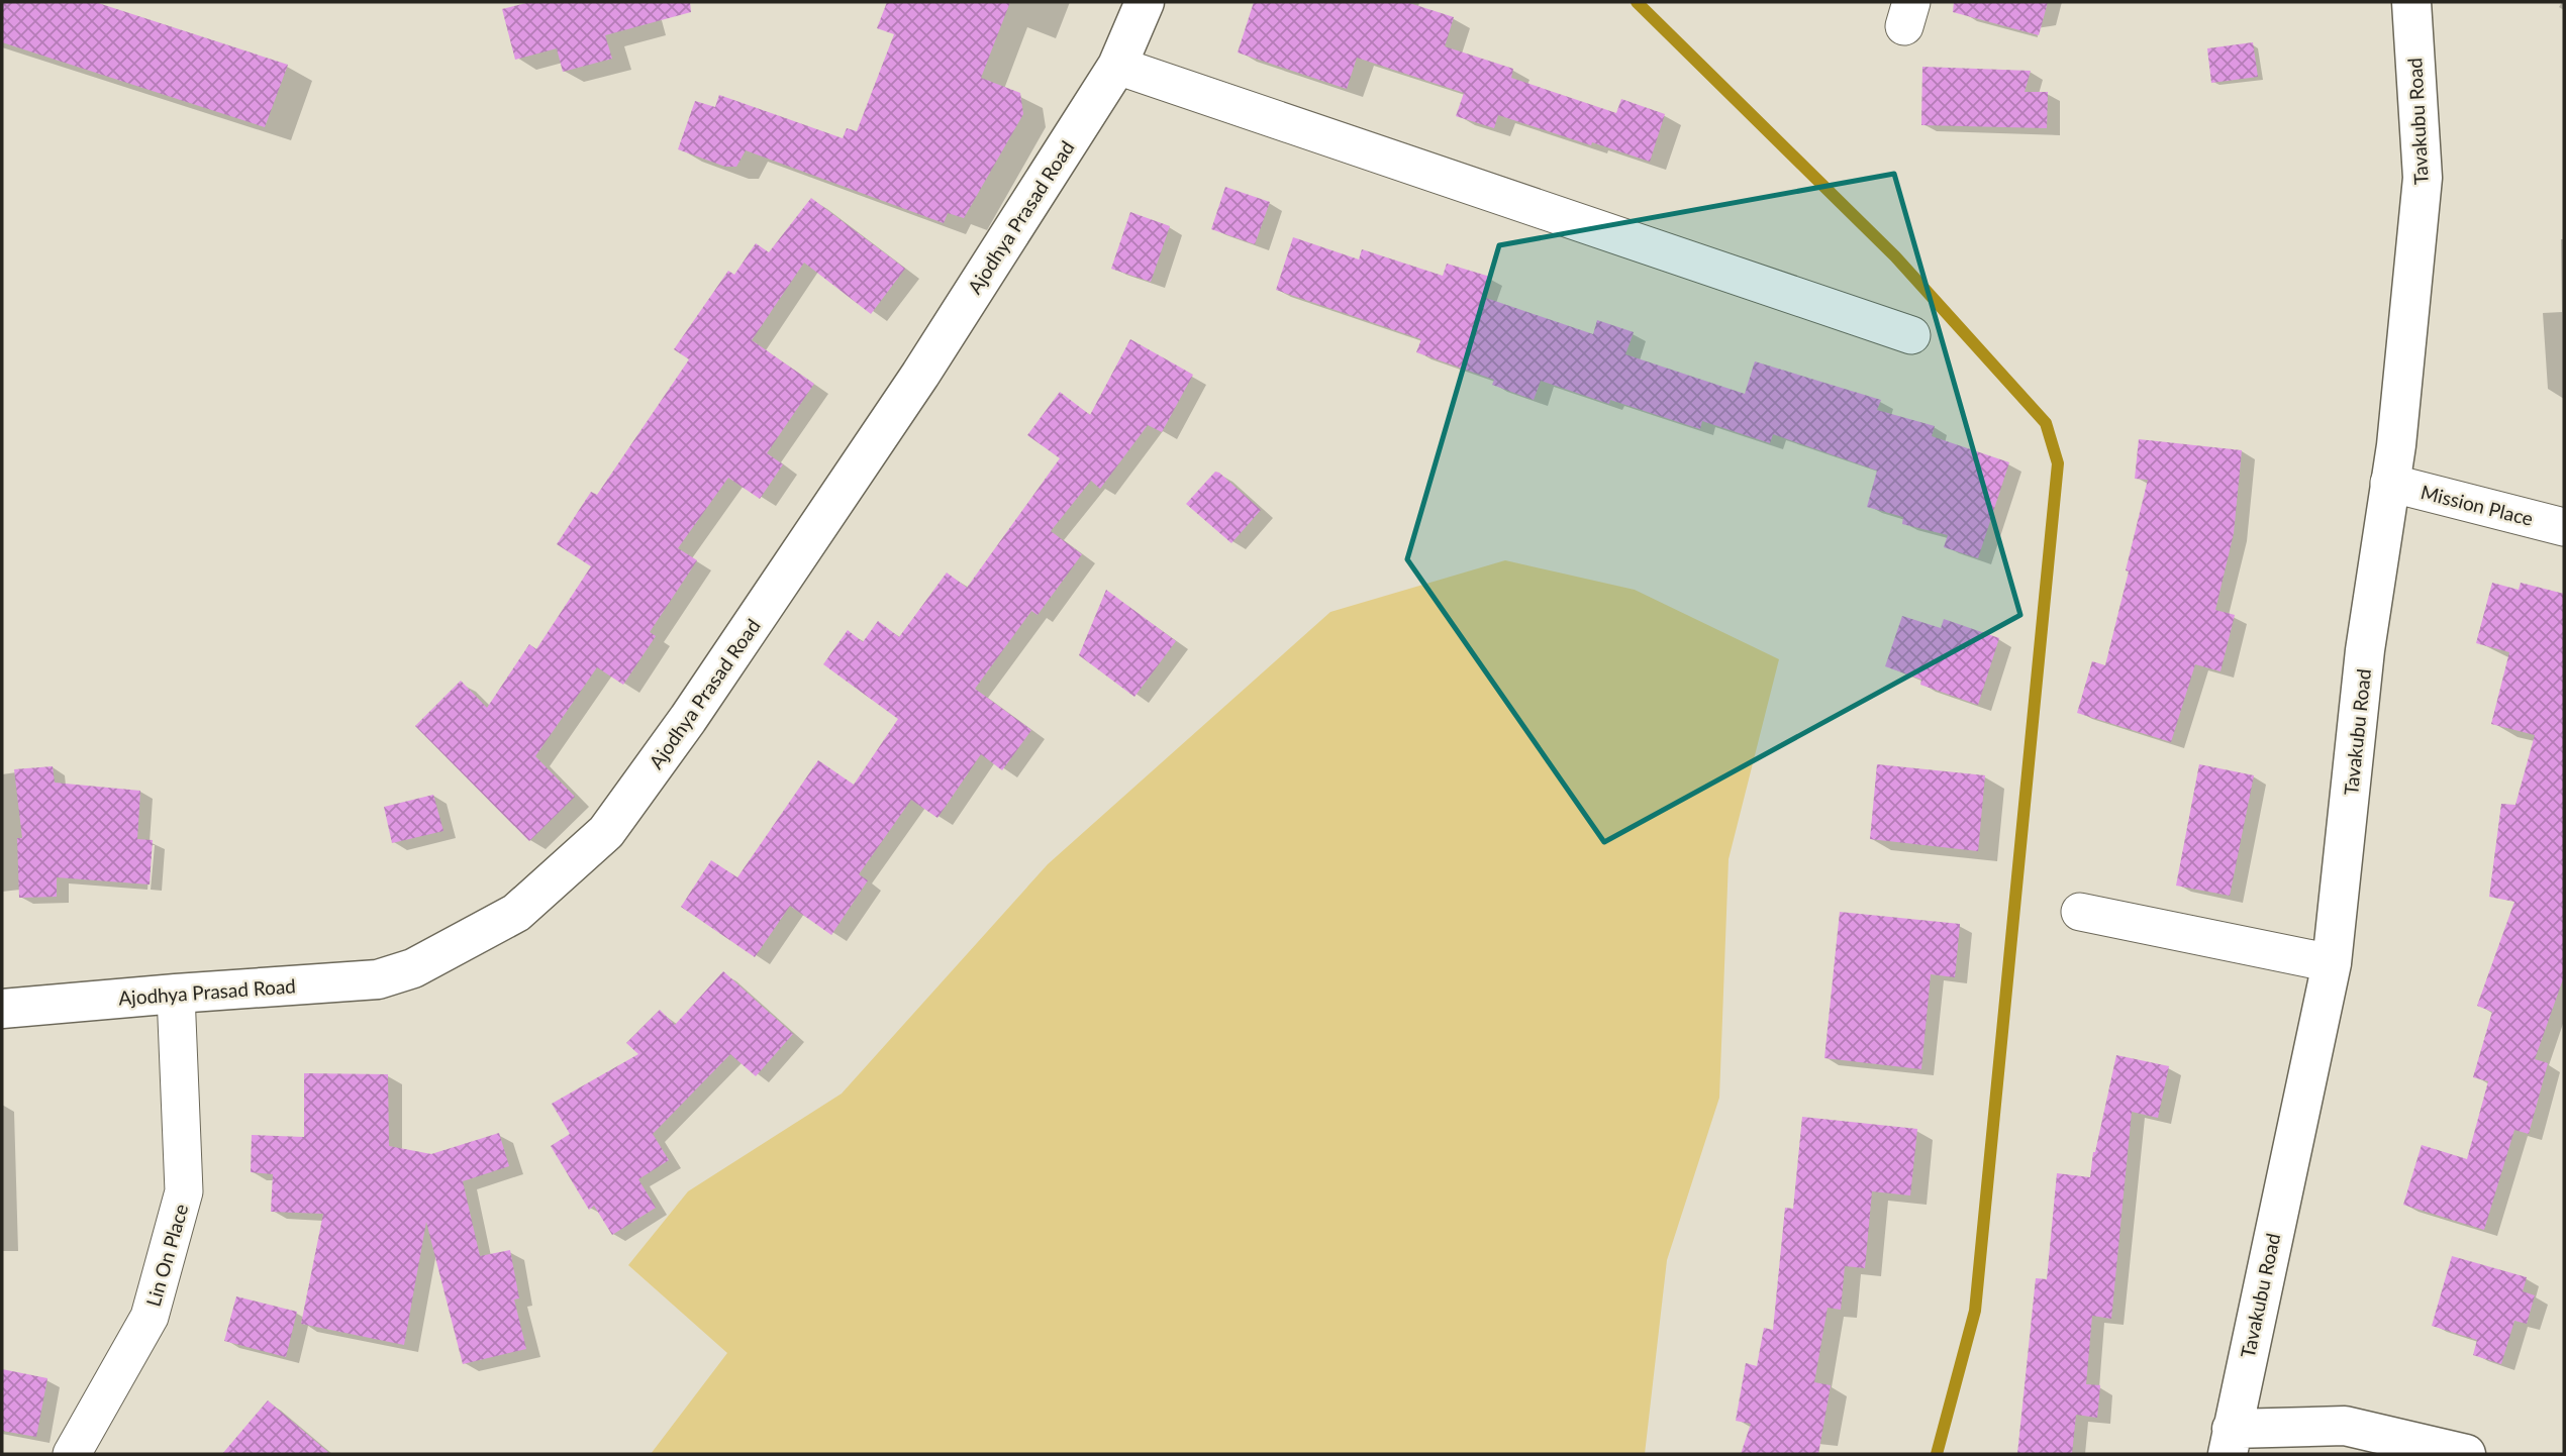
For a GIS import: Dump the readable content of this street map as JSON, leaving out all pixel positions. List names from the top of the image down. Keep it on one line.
{"streets":{"main road":["Tavakubu Road","Ajodhya Prasad Road"],"street":["Mission Place","Lin On Place"]},"crossings":[["Tavakubu Road","Mission Place"],["Ajodhya Prasad Road","Lin On Place"]]}
